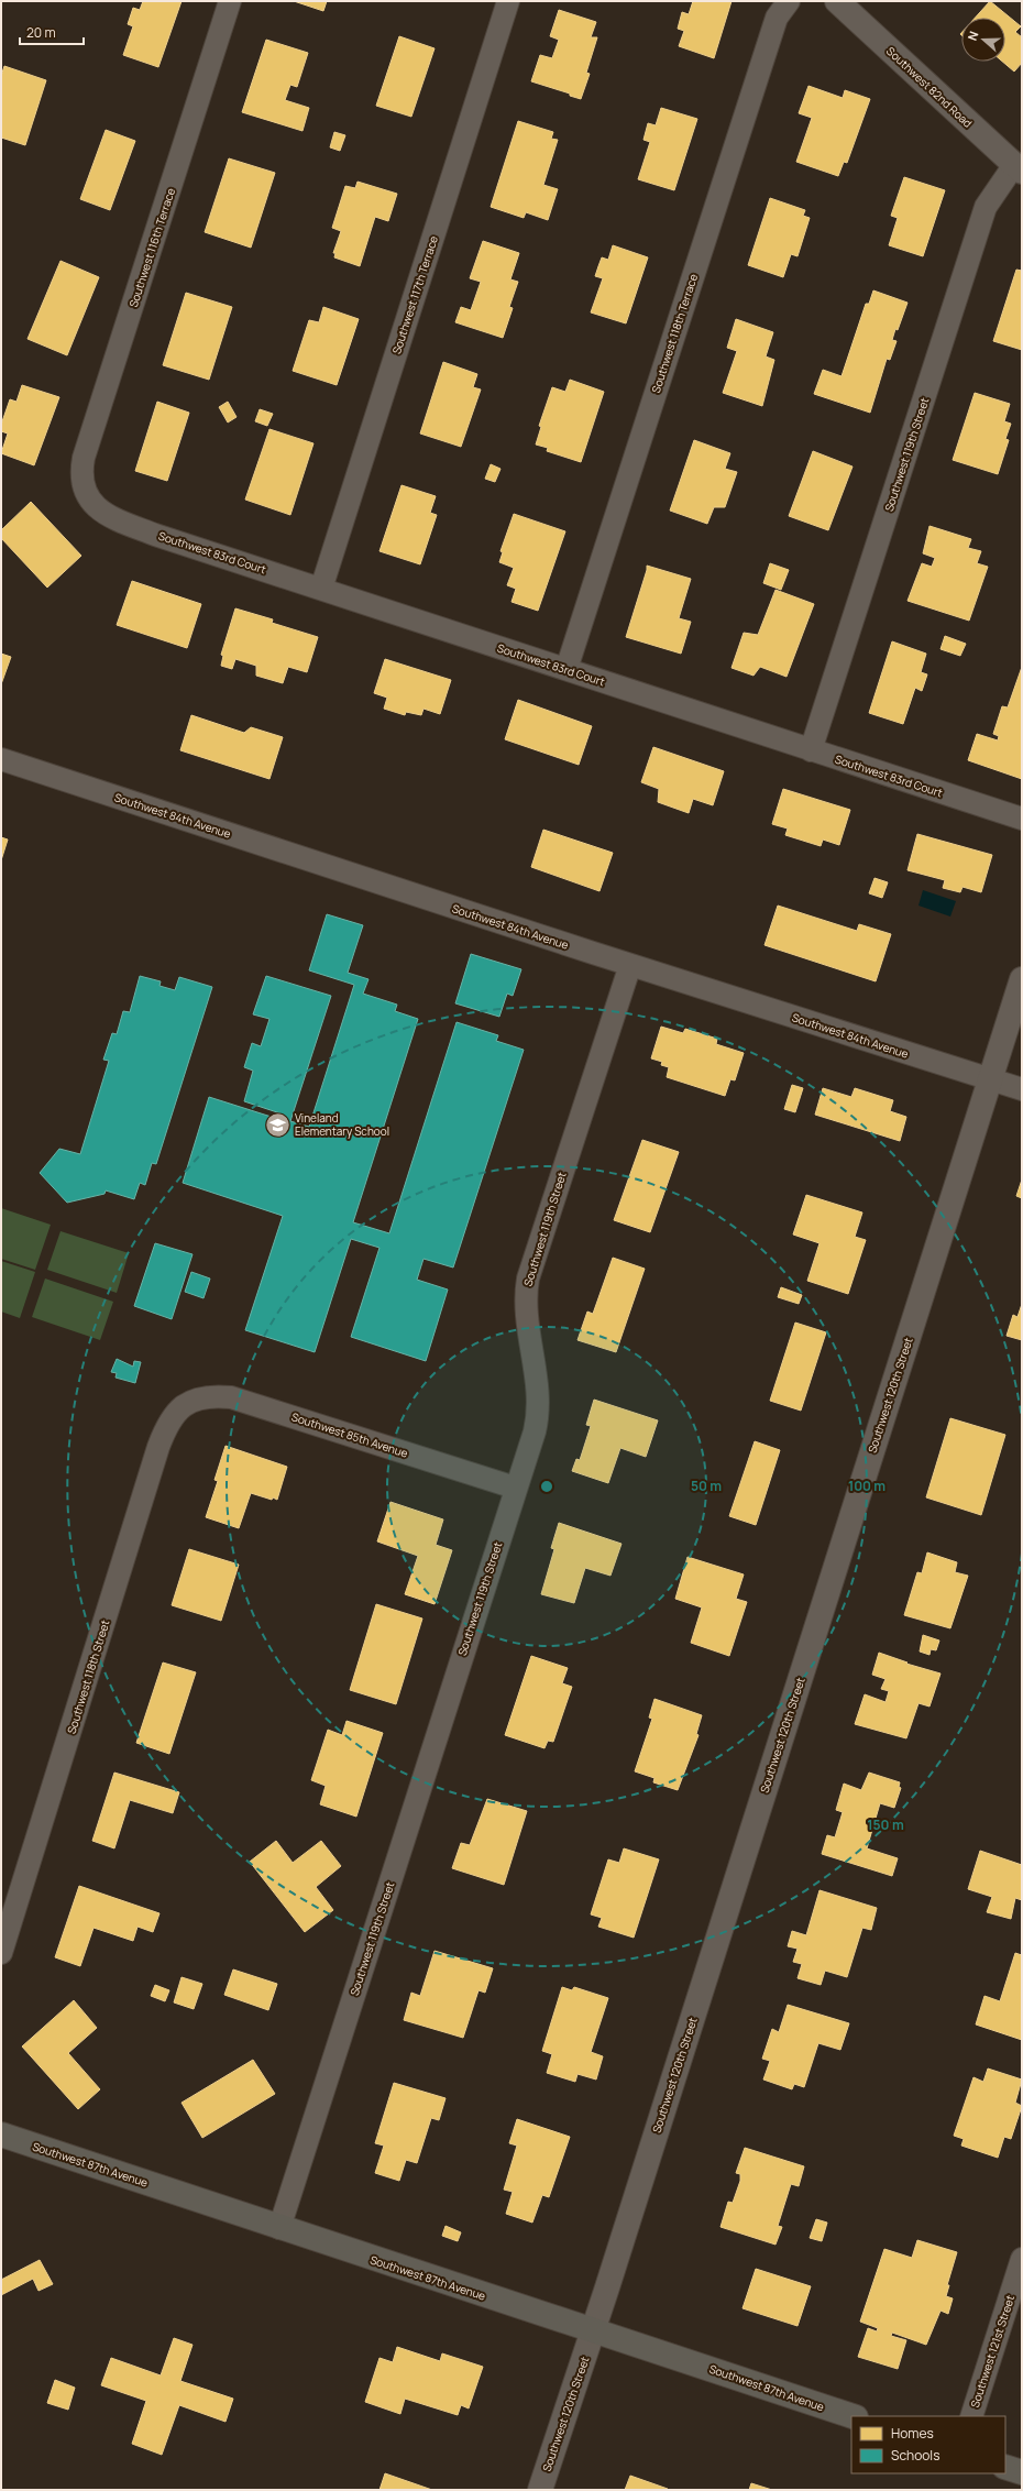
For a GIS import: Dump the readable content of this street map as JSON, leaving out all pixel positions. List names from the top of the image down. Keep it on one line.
{"streets":{"main road":["Southwest 87th Avenue"],"street":["Southwest 82nd Road","Southwest 116th Terrace","Southwest 117th Terrace","Southwest 118th Terrace","Southwest 119th Street","Southwest 83rd Court","Southwest 84th Avenue","Southwest 120th Street","Southwest 85th Avenue","Southwest 118th Street","Southwest 121st Street"]},"crossings":[["Southwest 82nd Road","Southwest 119th Street"],["Southwest 116th Terrace","Southwest 83rd Court"],["Southwest 117th Terrace","Southwest 83rd Court"],["Southwest 118th Terrace","Southwest 83rd Court"],["Southwest 119th Street","Southwest 83rd Court"],["Southwest 119th Street","Southwest 84th Avenue"],["Southwest 119th Street","Southwest 85th Avenue"],["Southwest 119th Street","Southwest 87th Avenue"],["Southwest 84th Avenue","Southwest 120th Street"],["Southwest 120th Street","Southwest 87th Avenue"],["Southwest 85th Avenue","Southwest 118th Street"]],"places":{"school or university":["Vineland Elementary School"]},"legend":["Homes","Schools"],"scale_bar":"20 m","north":"left","rings":["50 m","100 m","150 m"]}
